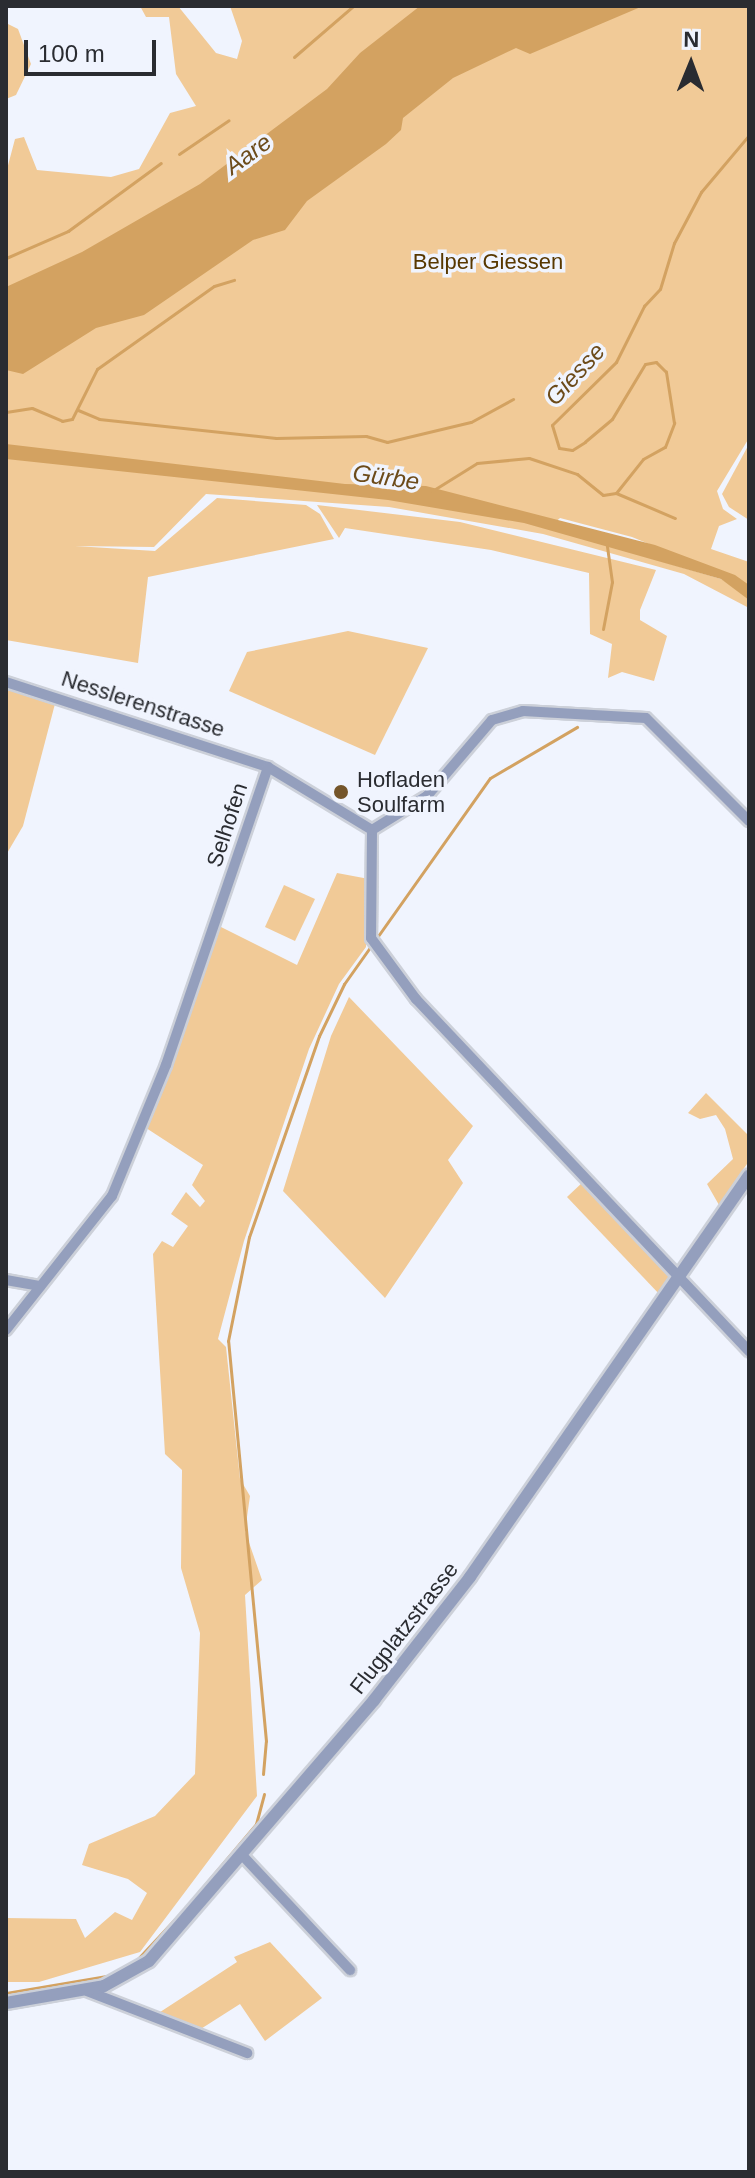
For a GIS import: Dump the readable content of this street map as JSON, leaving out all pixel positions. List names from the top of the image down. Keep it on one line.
{"streets":{"street":["Nesslerenstrasse","Selhofen","Flugplatzstrasse"]},"crossings":[["Nesslerenstrasse","Selhofen"]],"water":["Aare","Giesse","Gürbe"],"parks":["Belper Giessen"],"places":["Hofladen Soulfarm"],"scale_bar":"100 m","north":"top"}
